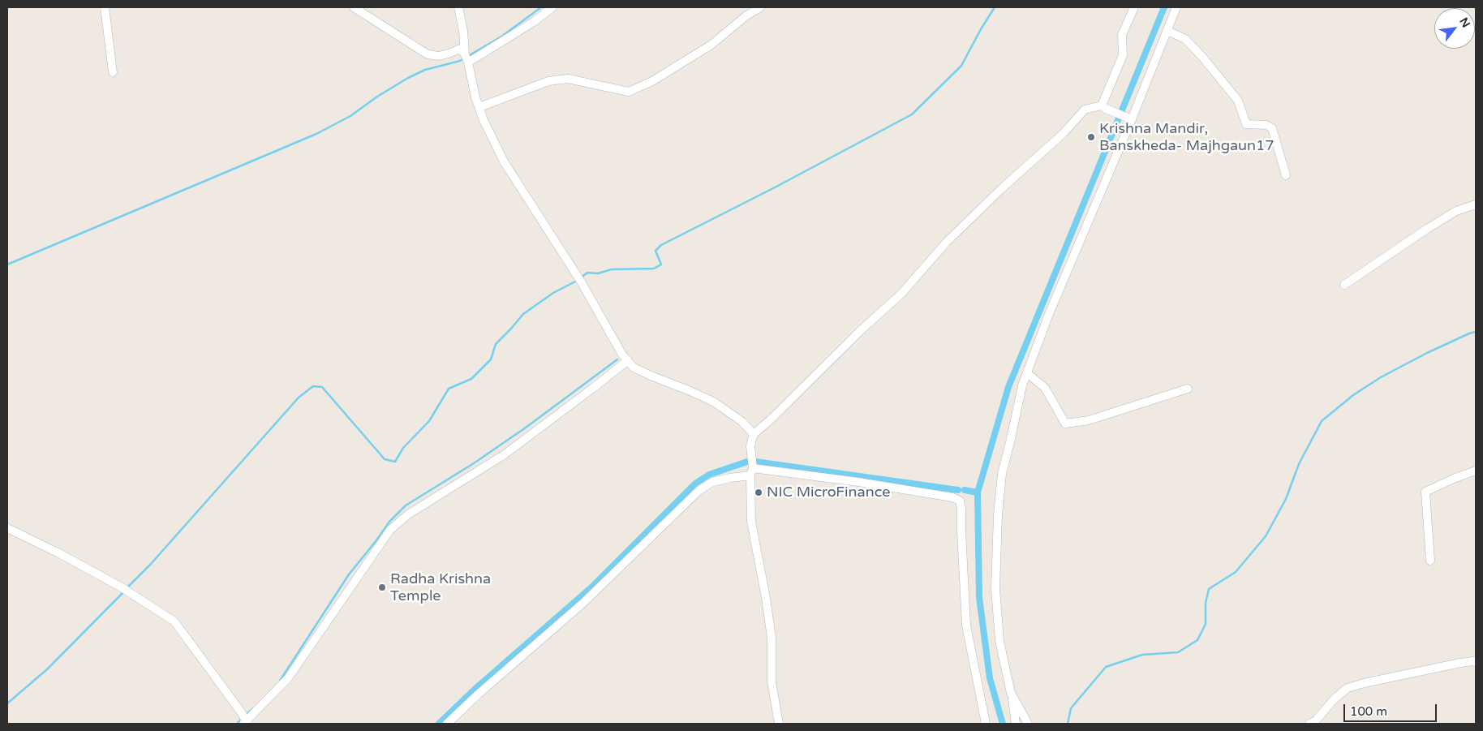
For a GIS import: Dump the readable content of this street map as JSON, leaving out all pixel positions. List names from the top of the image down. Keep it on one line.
{"places":["Krishna Mandir, Banskheda- Majhgaun17","NIC MicroFinance","Radha Krishna Temple"],"scale_bar":"100 m","north":"top right"}
